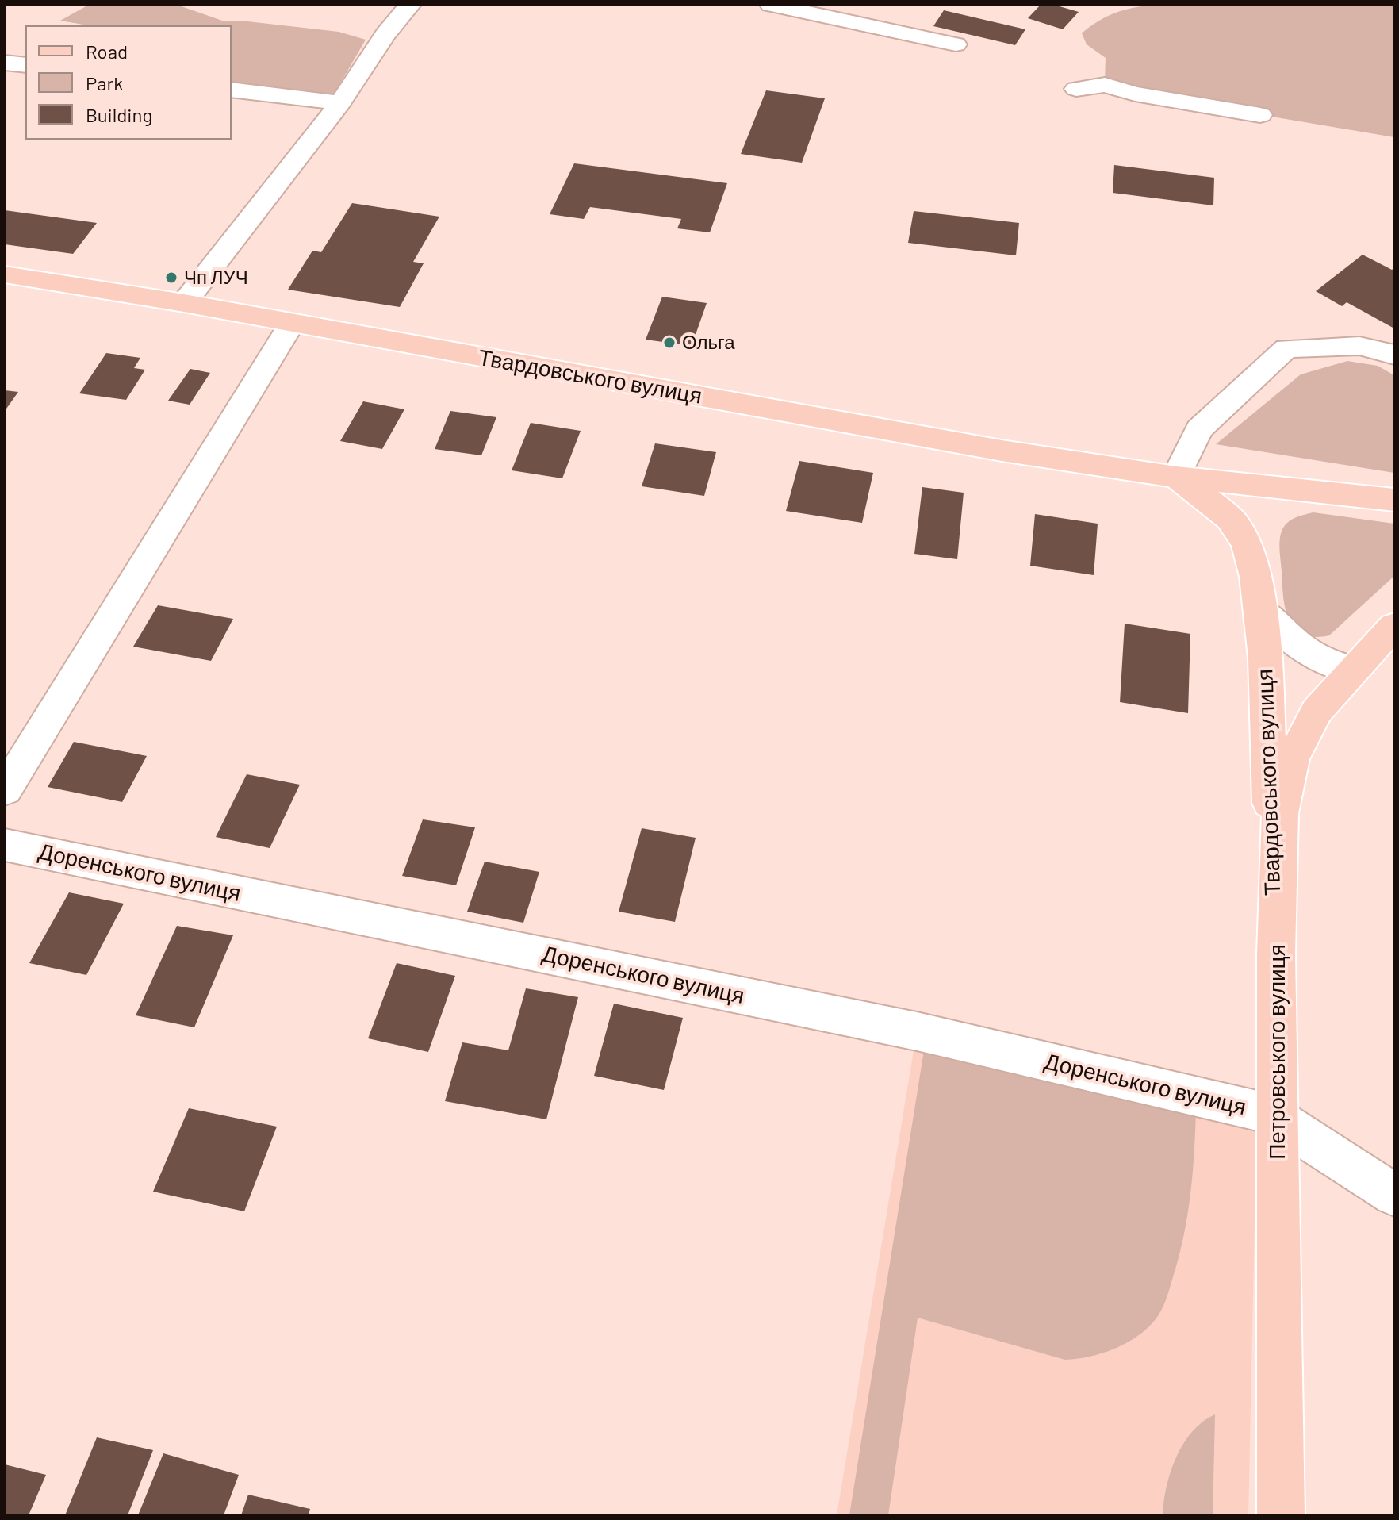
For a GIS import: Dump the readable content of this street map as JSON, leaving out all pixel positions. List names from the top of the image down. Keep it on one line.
{"streets":{"main road":["Твардовського вулиця","Петровського вулиця"],"street":["Доренського вулиця"]},"crossings":[["Твардовського вулиця","Петровського вулиця"],["Доренського вулиця","Петровського вулиця"]],"places":["Чп ЛУЧ","Ольга"],"legend":["Road","Park","Building"]}
